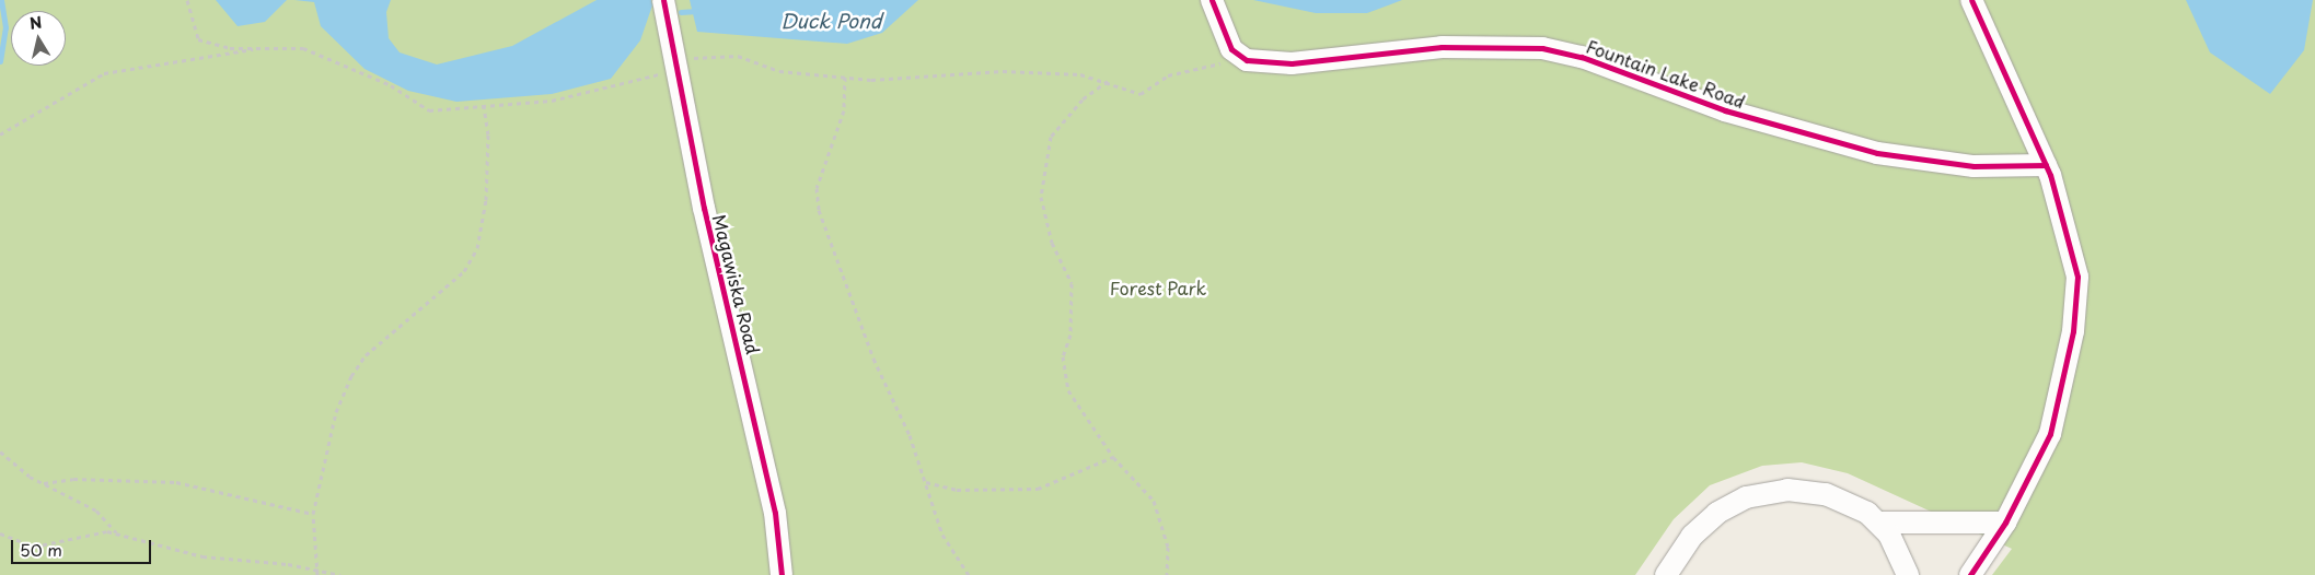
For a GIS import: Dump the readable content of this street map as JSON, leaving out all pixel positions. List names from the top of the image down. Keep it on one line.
{"streets":{"street":["Fountain Lake Road","Magawiska Road"]},"water":["Duck Pond"],"parks":["Forest Park"],"scale_bar":"50 m","north":"top"}
